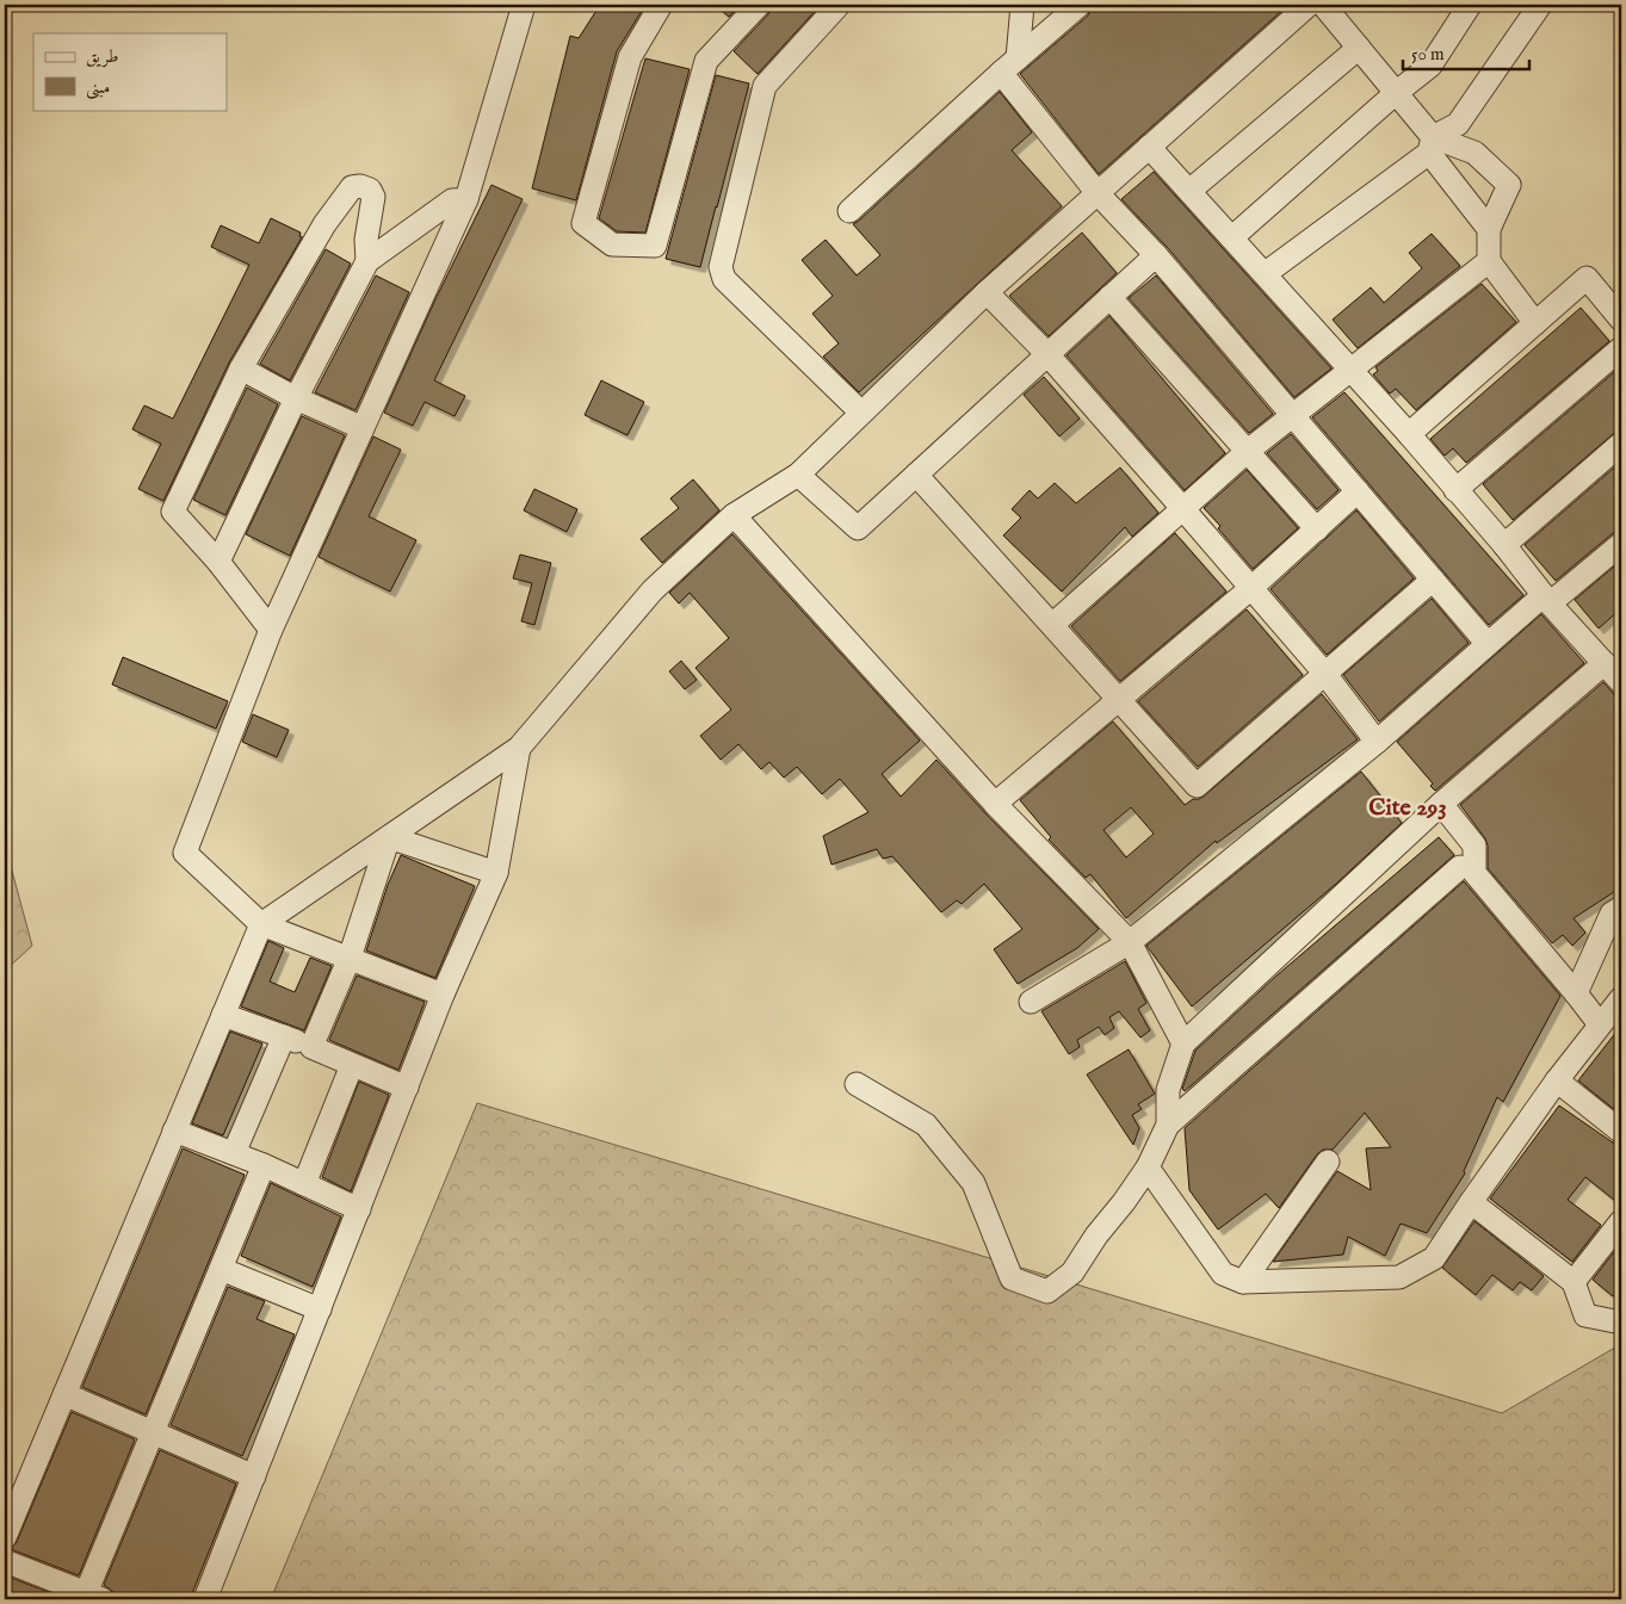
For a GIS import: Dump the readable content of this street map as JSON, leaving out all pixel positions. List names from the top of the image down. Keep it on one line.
{"districts":["Cite 293"],"legend":["طريق","مبنى"],"scale_bar":"50 m"}
